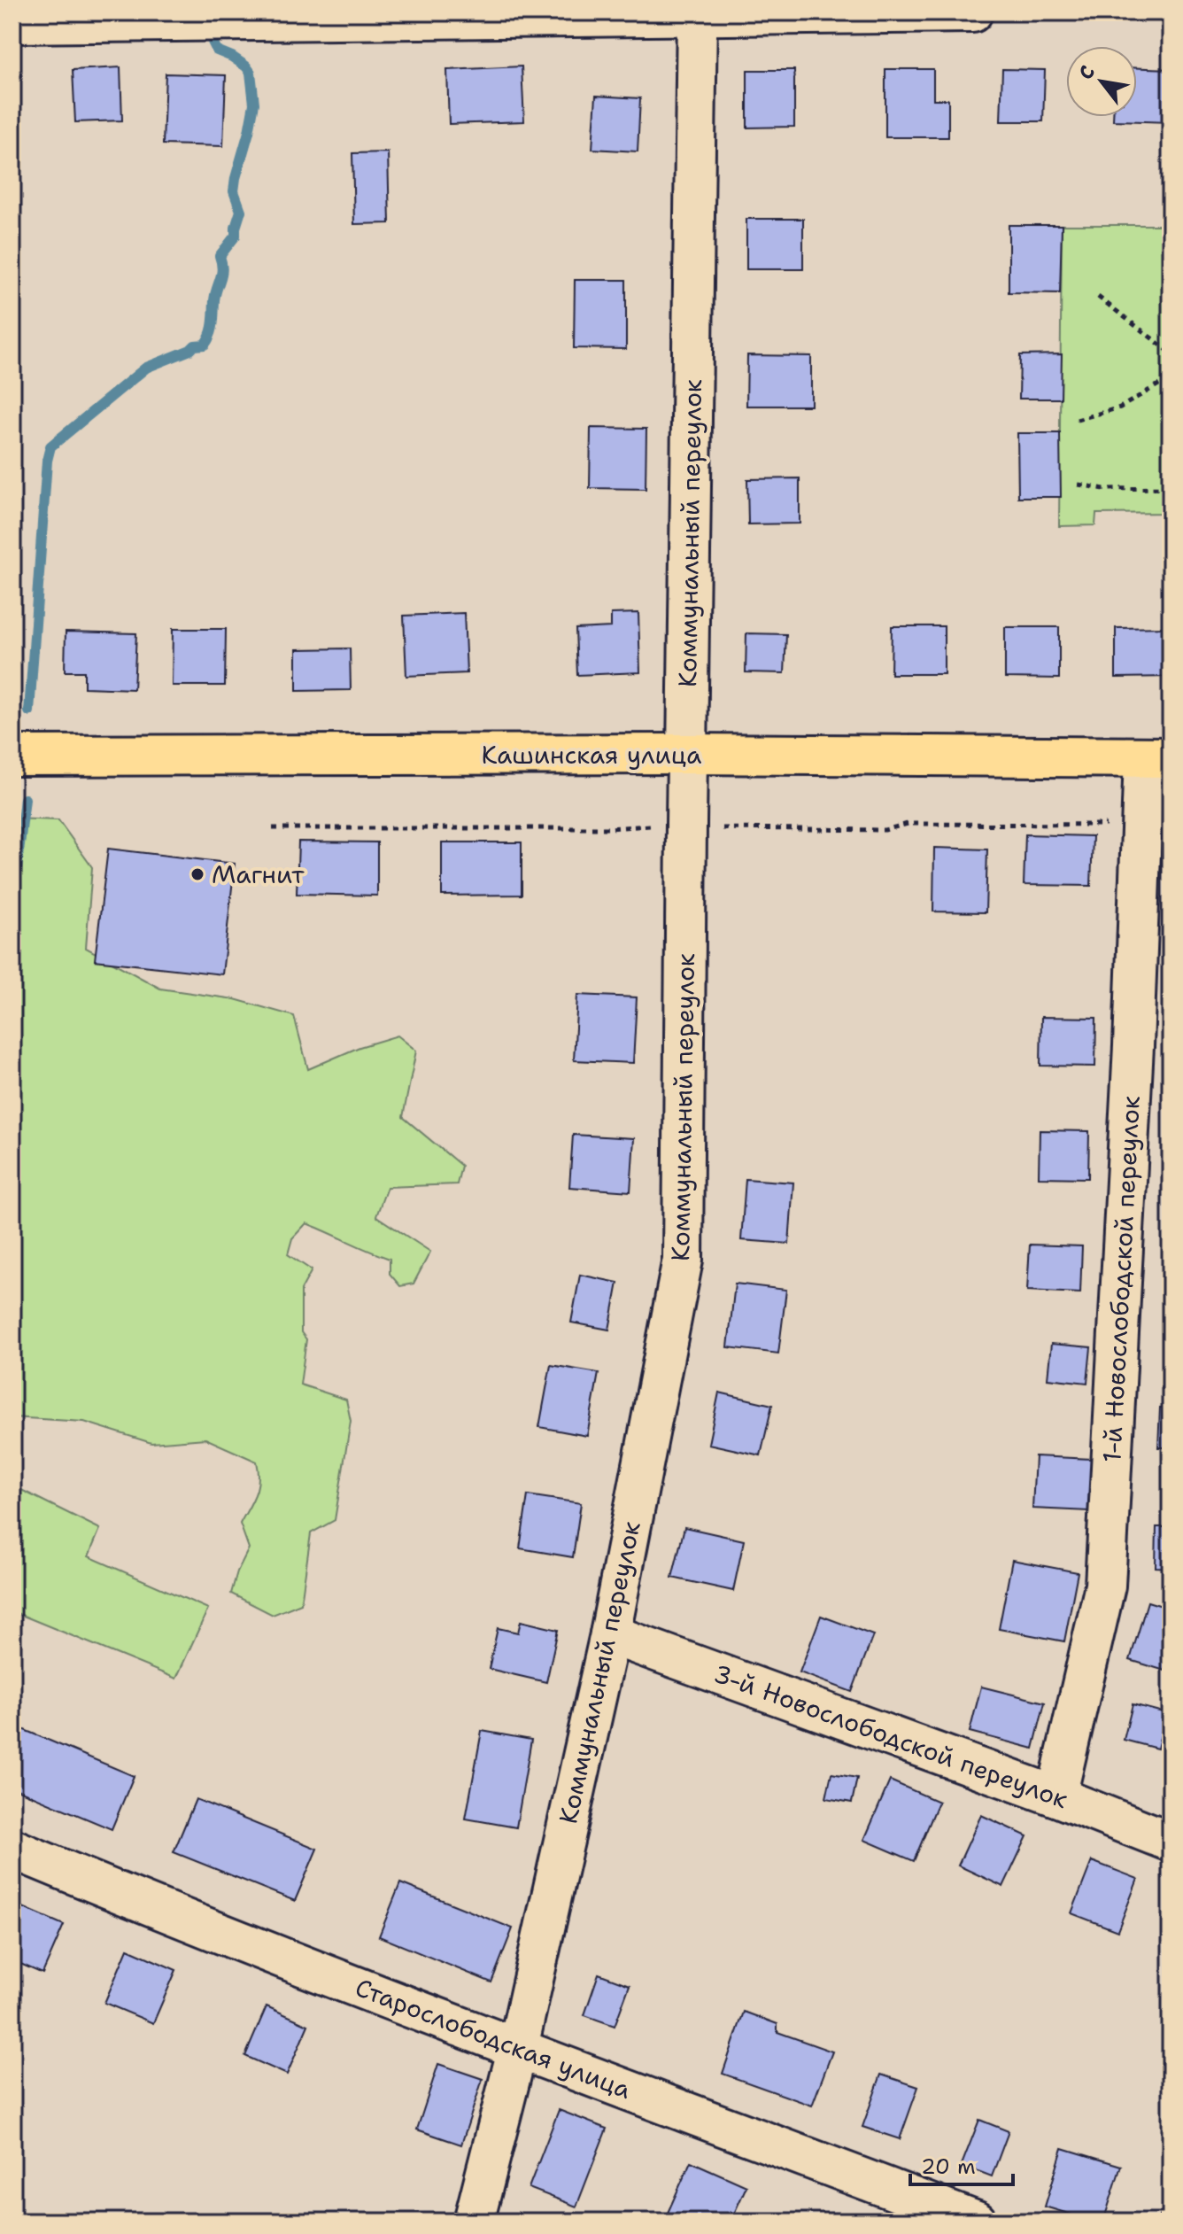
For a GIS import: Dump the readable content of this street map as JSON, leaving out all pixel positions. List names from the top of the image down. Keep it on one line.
{"streets":{"main road":["Кашинская улица"],"street":["Коммунальный переулок","1-й Новослободской переулок","3-й Новослободской переулок","Старослободская улица"]},"crossings":[["Коммунальный переулок","Кашинская улица"],["Коммунальный переулок","3-й Новослободской переулок"],["Коммунальный переулок","Старослободская улица"],["Кашинская улица","1-й Новослободской переулок"],["1-й Новослободской переулок","3-й Новослободской переулок"]],"places":["Магнит"],"scale_bar":"20 m","north":"top left"}
